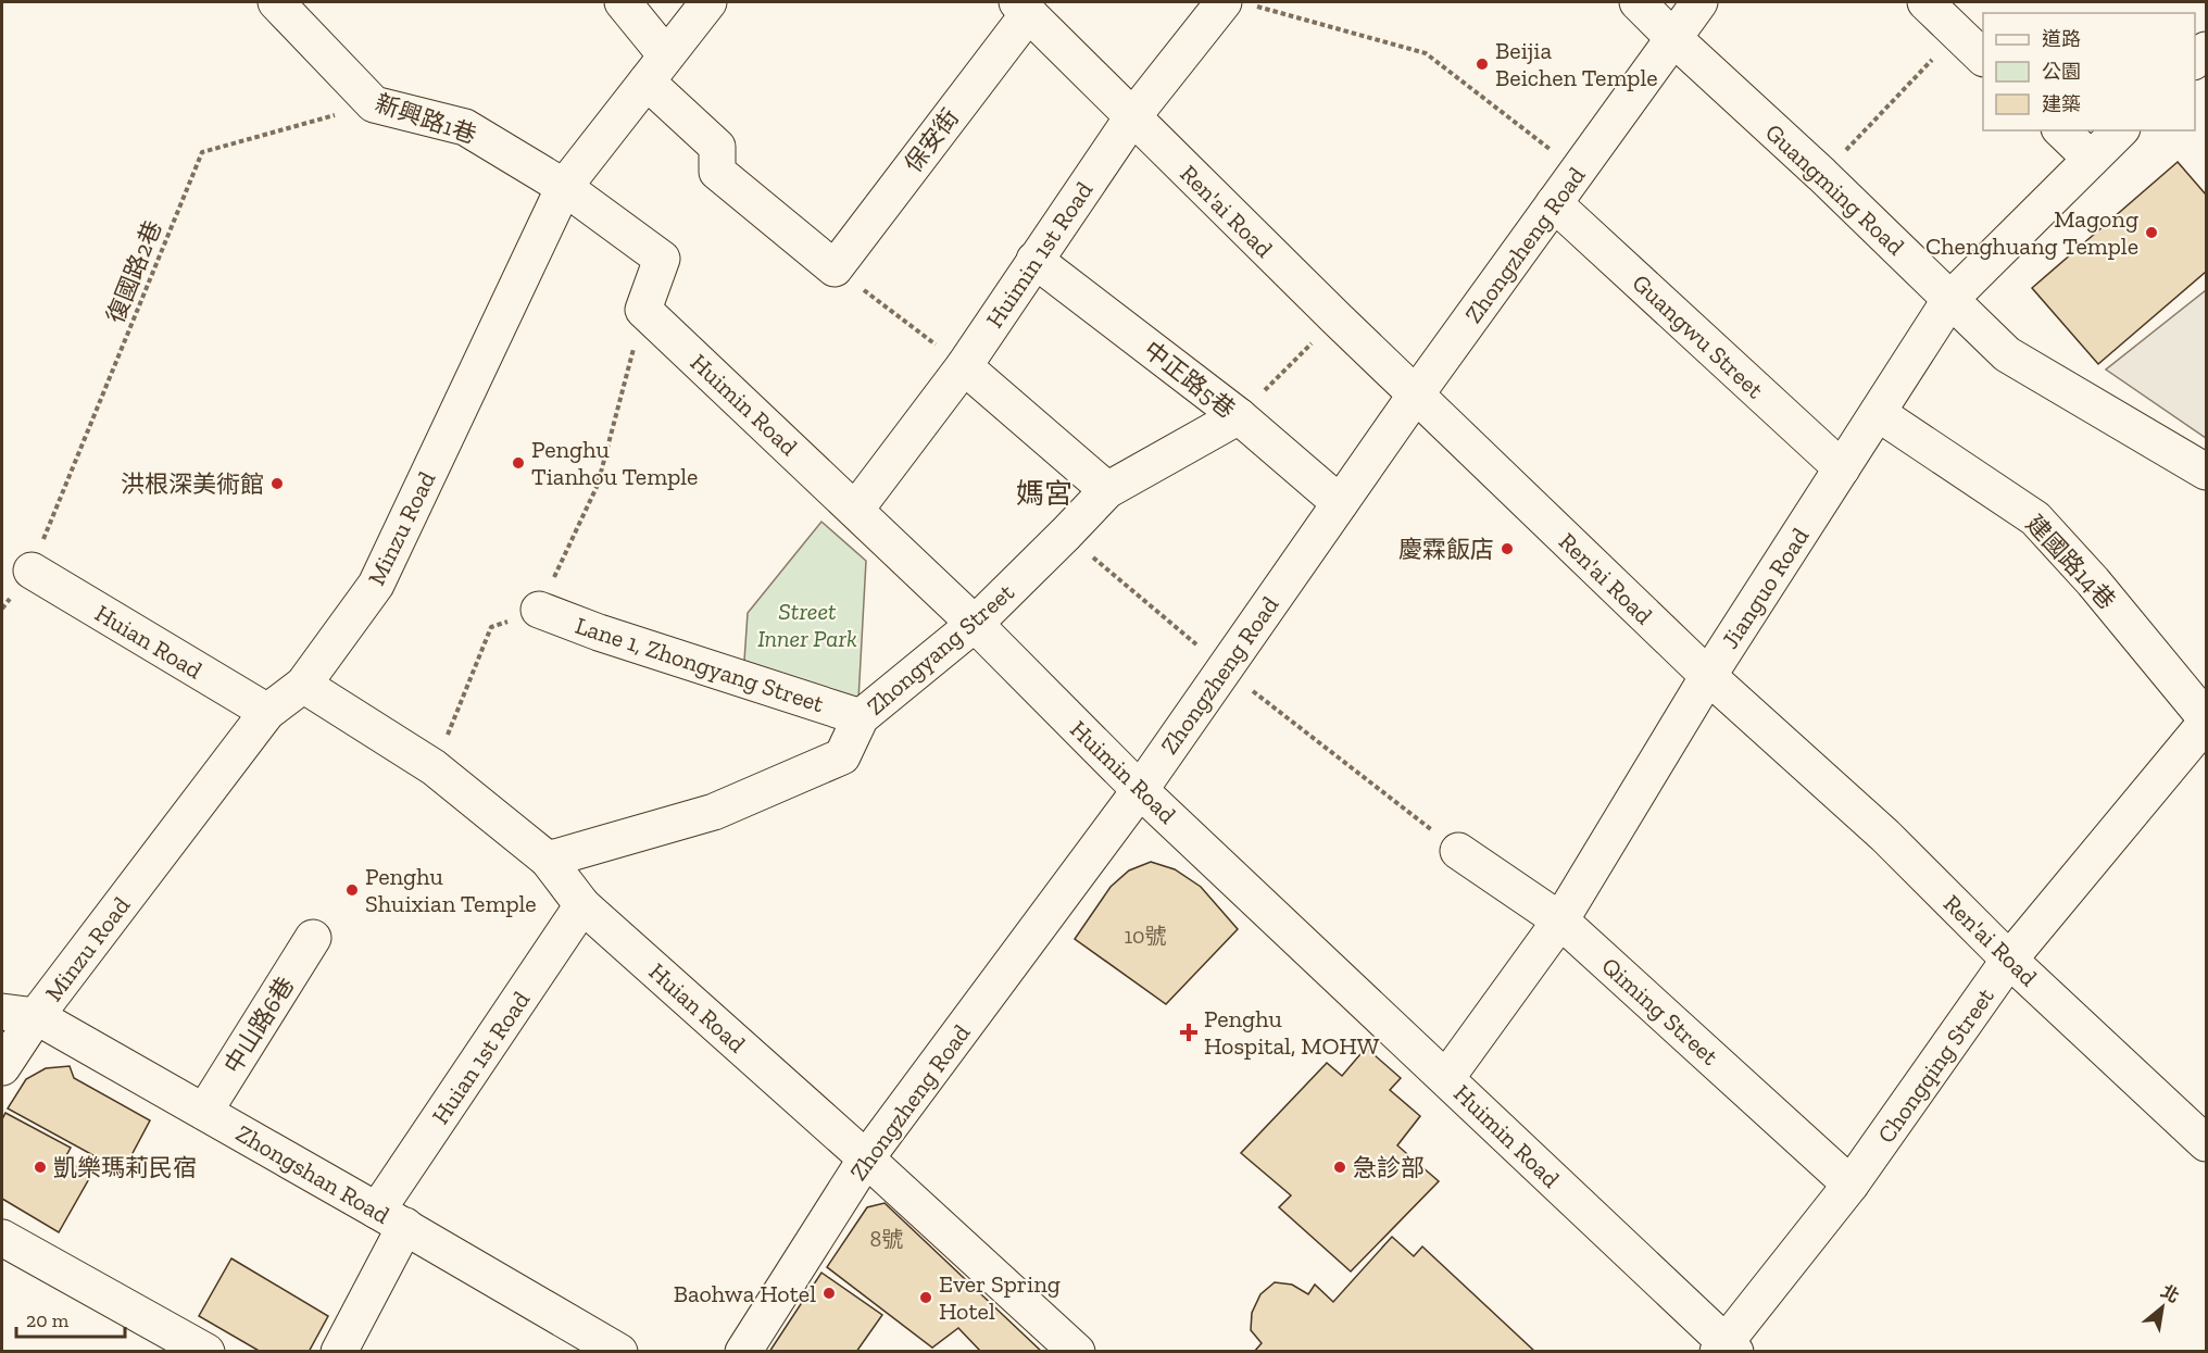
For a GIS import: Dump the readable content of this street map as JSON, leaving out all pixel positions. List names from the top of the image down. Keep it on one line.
{"streets":{"street":["新興路1巷","保安街","Guangming Road","Ren'ai Road","Zhongzheng Road","Huimin 1st Road","Guangwu Street","中正路5巷","Huimin Road","Minzu Road","建國路14巷","Jianguo Road","Huian Road","Zhongyang Street","Lane 1, Zhongyang Street","Qiming Street","中山路6巷","Huian 1st Road","Chongqing Street","Zhongshan Road"],"path":["復國路2巷"]},"crossings":[["新興路1巷","復國路2巷"],["新興路1巷","Minzu Road"],["保安街","Ren'ai Road"],["Guangming Road","Zhongzheng Road"],["Guangming Road","Jianguo Road"],["Ren'ai Road","Zhongzheng Road"],["Ren'ai Road","Huimin 1st Road"],["Ren'ai Road","Jianguo Road"],["Ren'ai Road","Chongqing Street"],["Zhongzheng Road","Guangwu Street"],["Zhongzheng Road","中正路5巷"],["Zhongzheng Road","Huimin Road"],["Zhongzheng Road","Huian Road"],["Huimin 1st Road","中正路5巷"],["Huimin 1st Road","Huimin Road"],["復國路2巷","Huian Road"],["Guangwu Street","Jianguo Road"],["中正路5巷","Zhongyang Street"],["Huimin Road","Jianguo Road"],["Huimin Road","Zhongyang Street"],["Huimin Road","Chongqing Street"],["Minzu Road","Huian Road"],["Minzu Road","Zhongshan Road"],["建國路14巷","Jianguo Road"],["建國路14巷","Chongqing Street"],["Jianguo Road","Qiming Street"],["Huian Road","Zhongyang Street"],["Huian Road","Huian 1st Road"],["Zhongyang Street","Lane 1, Zhongyang Street"],["Qiming Street","Chongqing Street"],["中山路6巷","Zhongshan Road"],["Huian 1st Road","Zhongshan Road"]],"districts":["媽宮"],"parks":["Street Inner Park"],"places":{"other":["Beijia Beichen Temple","Magong Chenghuang Temple","Penghu Tianhou Temple","洪根深美術館","慶霖飯店","Penghu Shuixian Temple","凱樂瑪莉民宿","急診部","Baohwa Hotel","Ever Spring Hotel"],"health":["Penghu Hospital, MOHW"]},"house_numbers":["10號","8號"],"legend":["道路","公園","建築"],"scale_bar":"20 m","north":"top right"}
